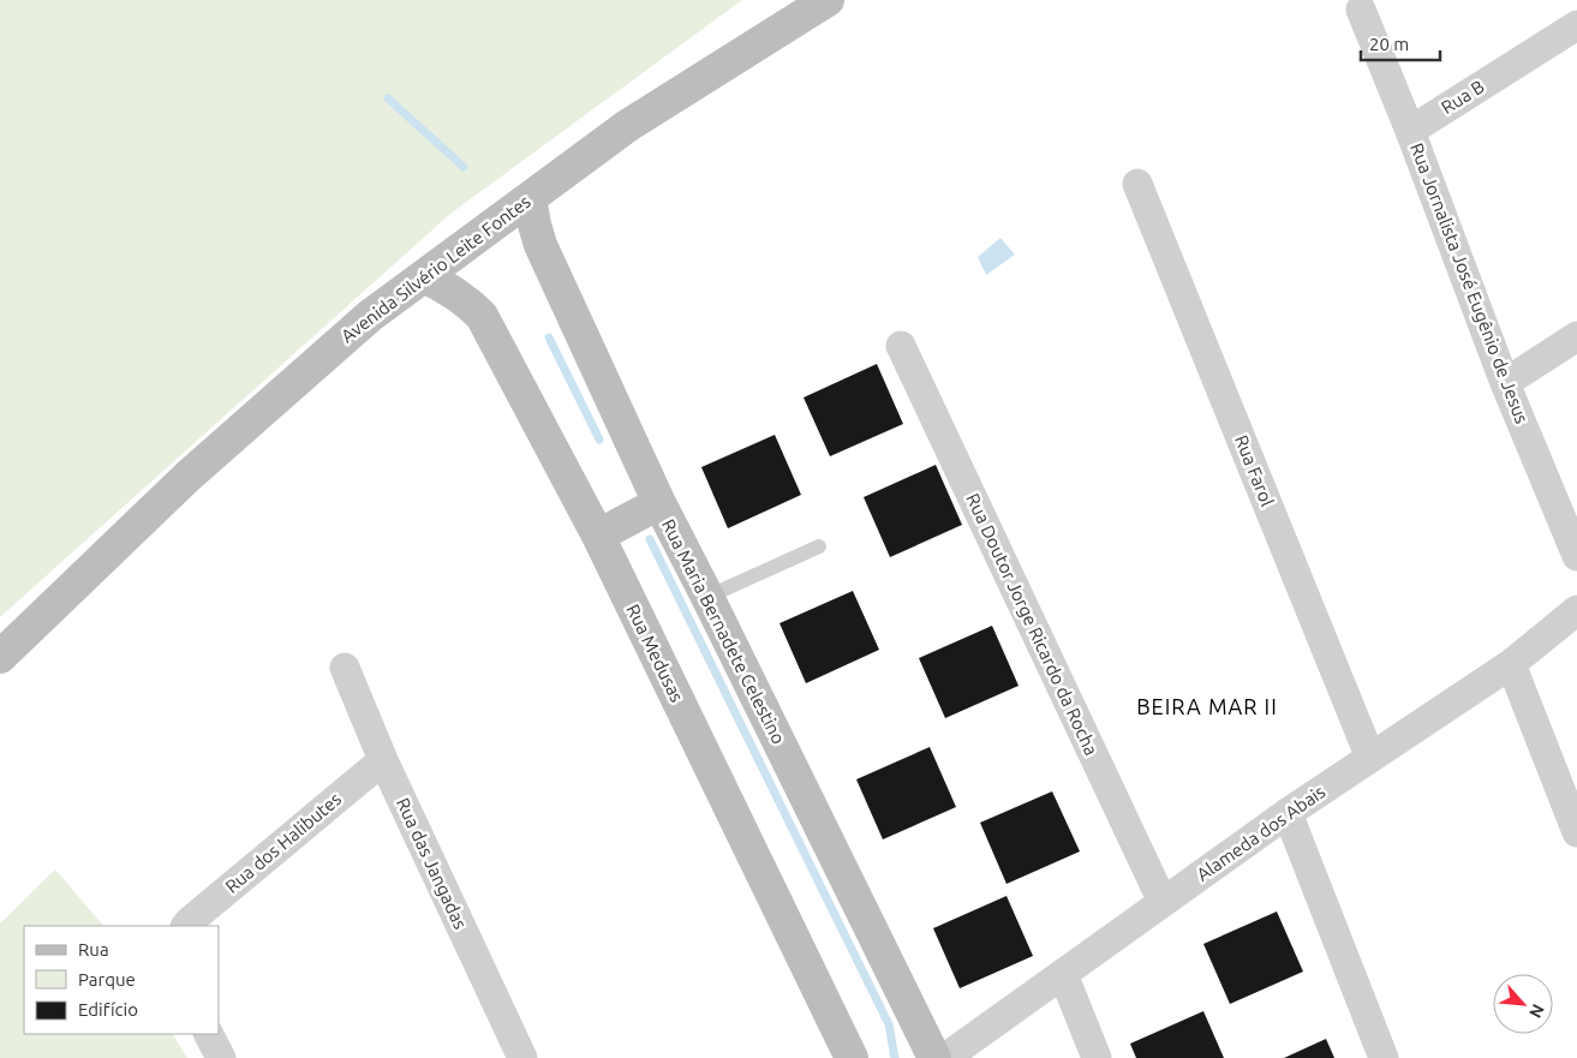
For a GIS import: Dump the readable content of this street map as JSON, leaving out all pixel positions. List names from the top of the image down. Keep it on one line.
{"streets":{"street":["Rua B","Avenida Silvério Leite Fontes","Rua Jornalista José Eugênio de Jesus","Rua Farol","Rua Doutor Jorge Ricardo da Rocha","Rua Maria Bernadete Celestino","Rua Medusas","Alameda dos Abais","Rua dos Halibutes","Rua das Jangadas"]},"crossings":[["Rua B","Rua Jornalista José Eugênio de Jesus"],["Avenida Silvério Leite Fontes","Rua Maria Bernadete Celestino"],["Avenida Silvério Leite Fontes","Rua Medusas"],["Rua Farol","Alameda dos Abais"],["Rua Doutor Jorge Ricardo da Rocha","Alameda dos Abais"],["Rua dos Halibutes","Rua das Jangadas"]],"districts":["BEIRA MAR II"],"legend":["Rua","Parque","Edifício"],"scale_bar":"20 m","north":"bottom right"}
